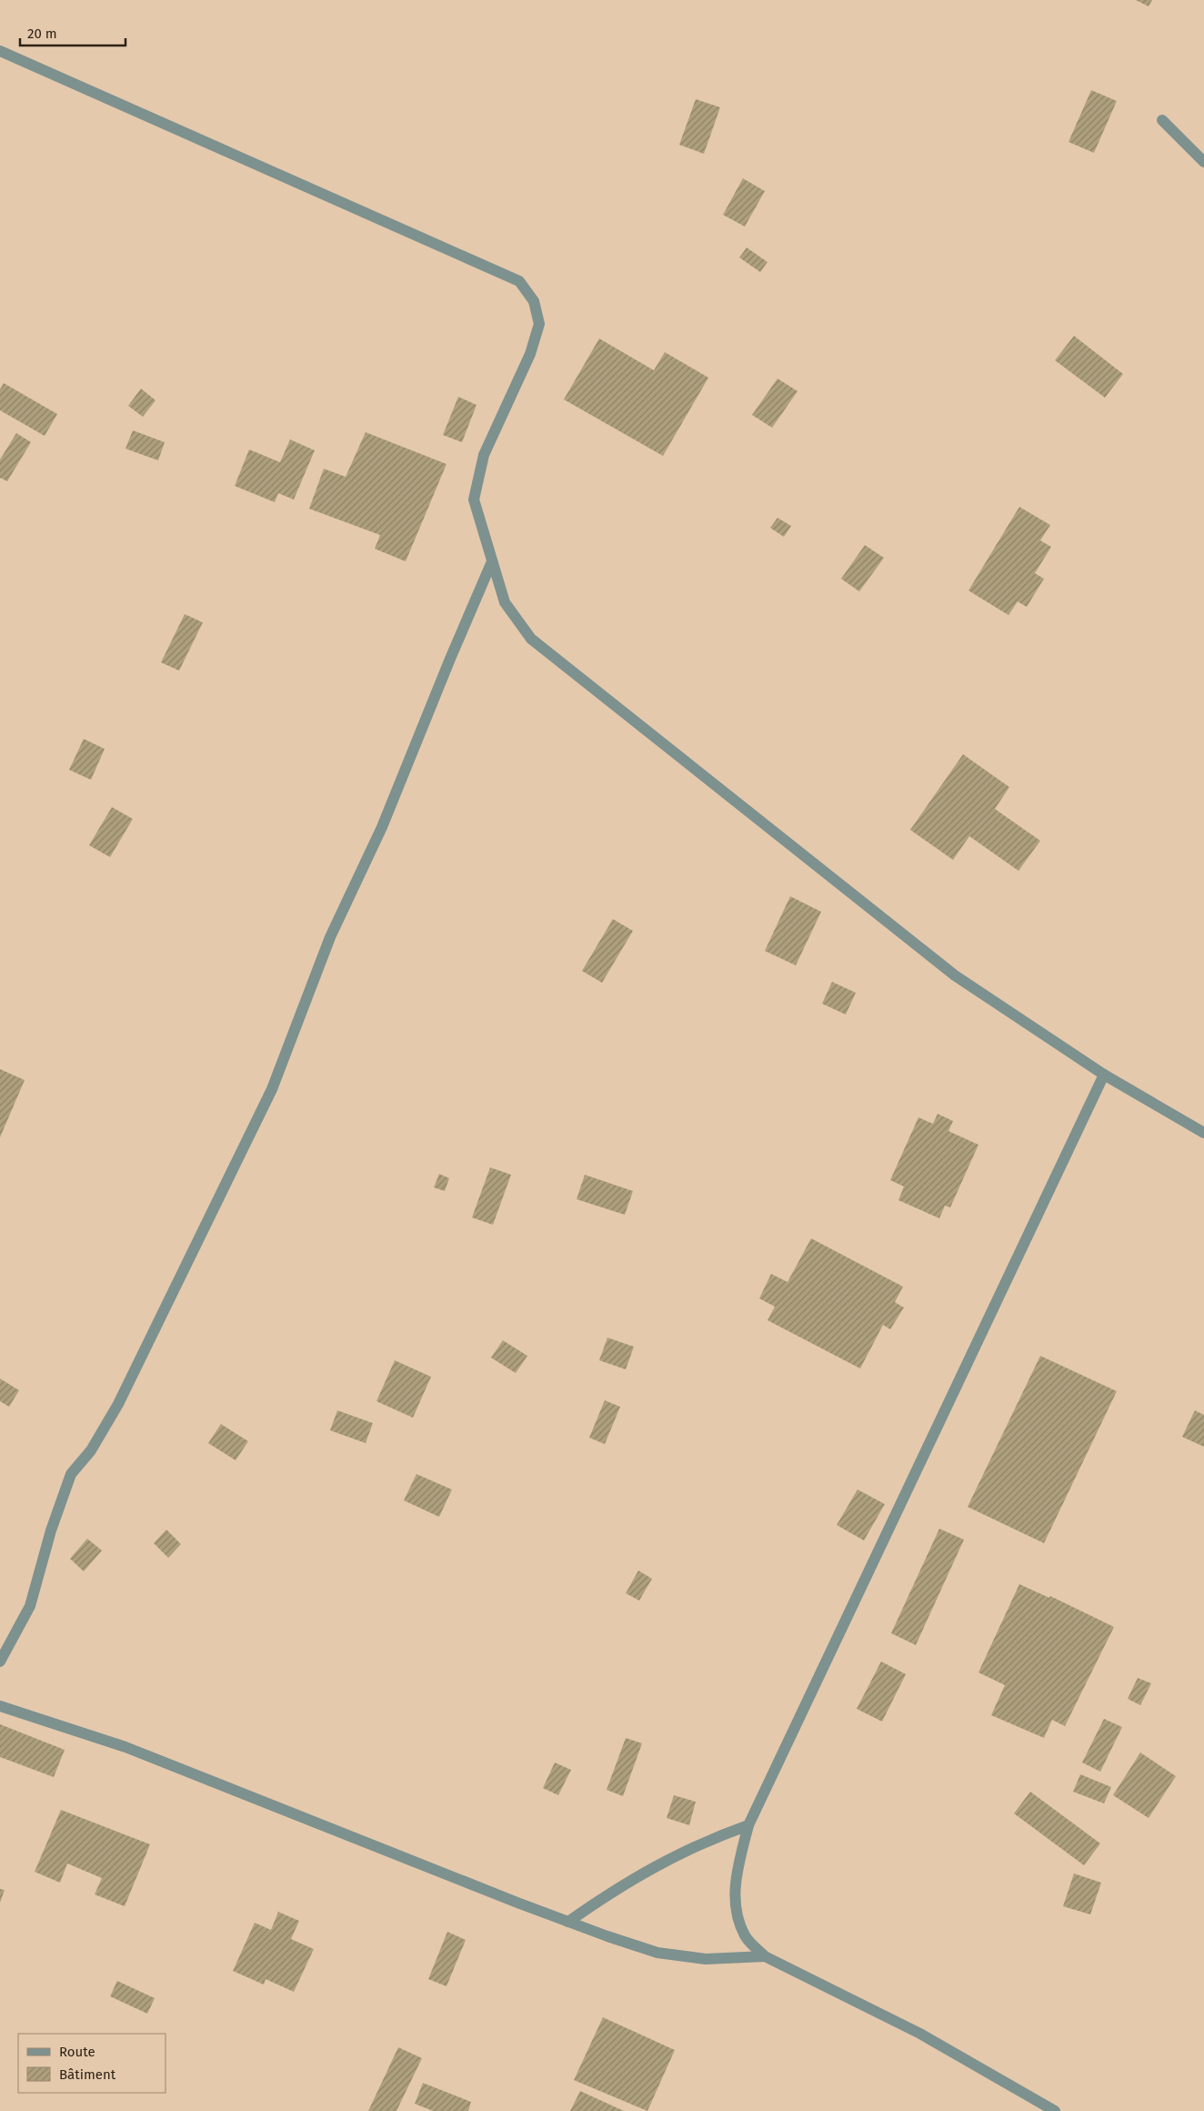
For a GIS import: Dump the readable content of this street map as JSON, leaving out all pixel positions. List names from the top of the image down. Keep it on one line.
{"legend":["Route","Bâtiment"],"scale_bar":"20 m"}
